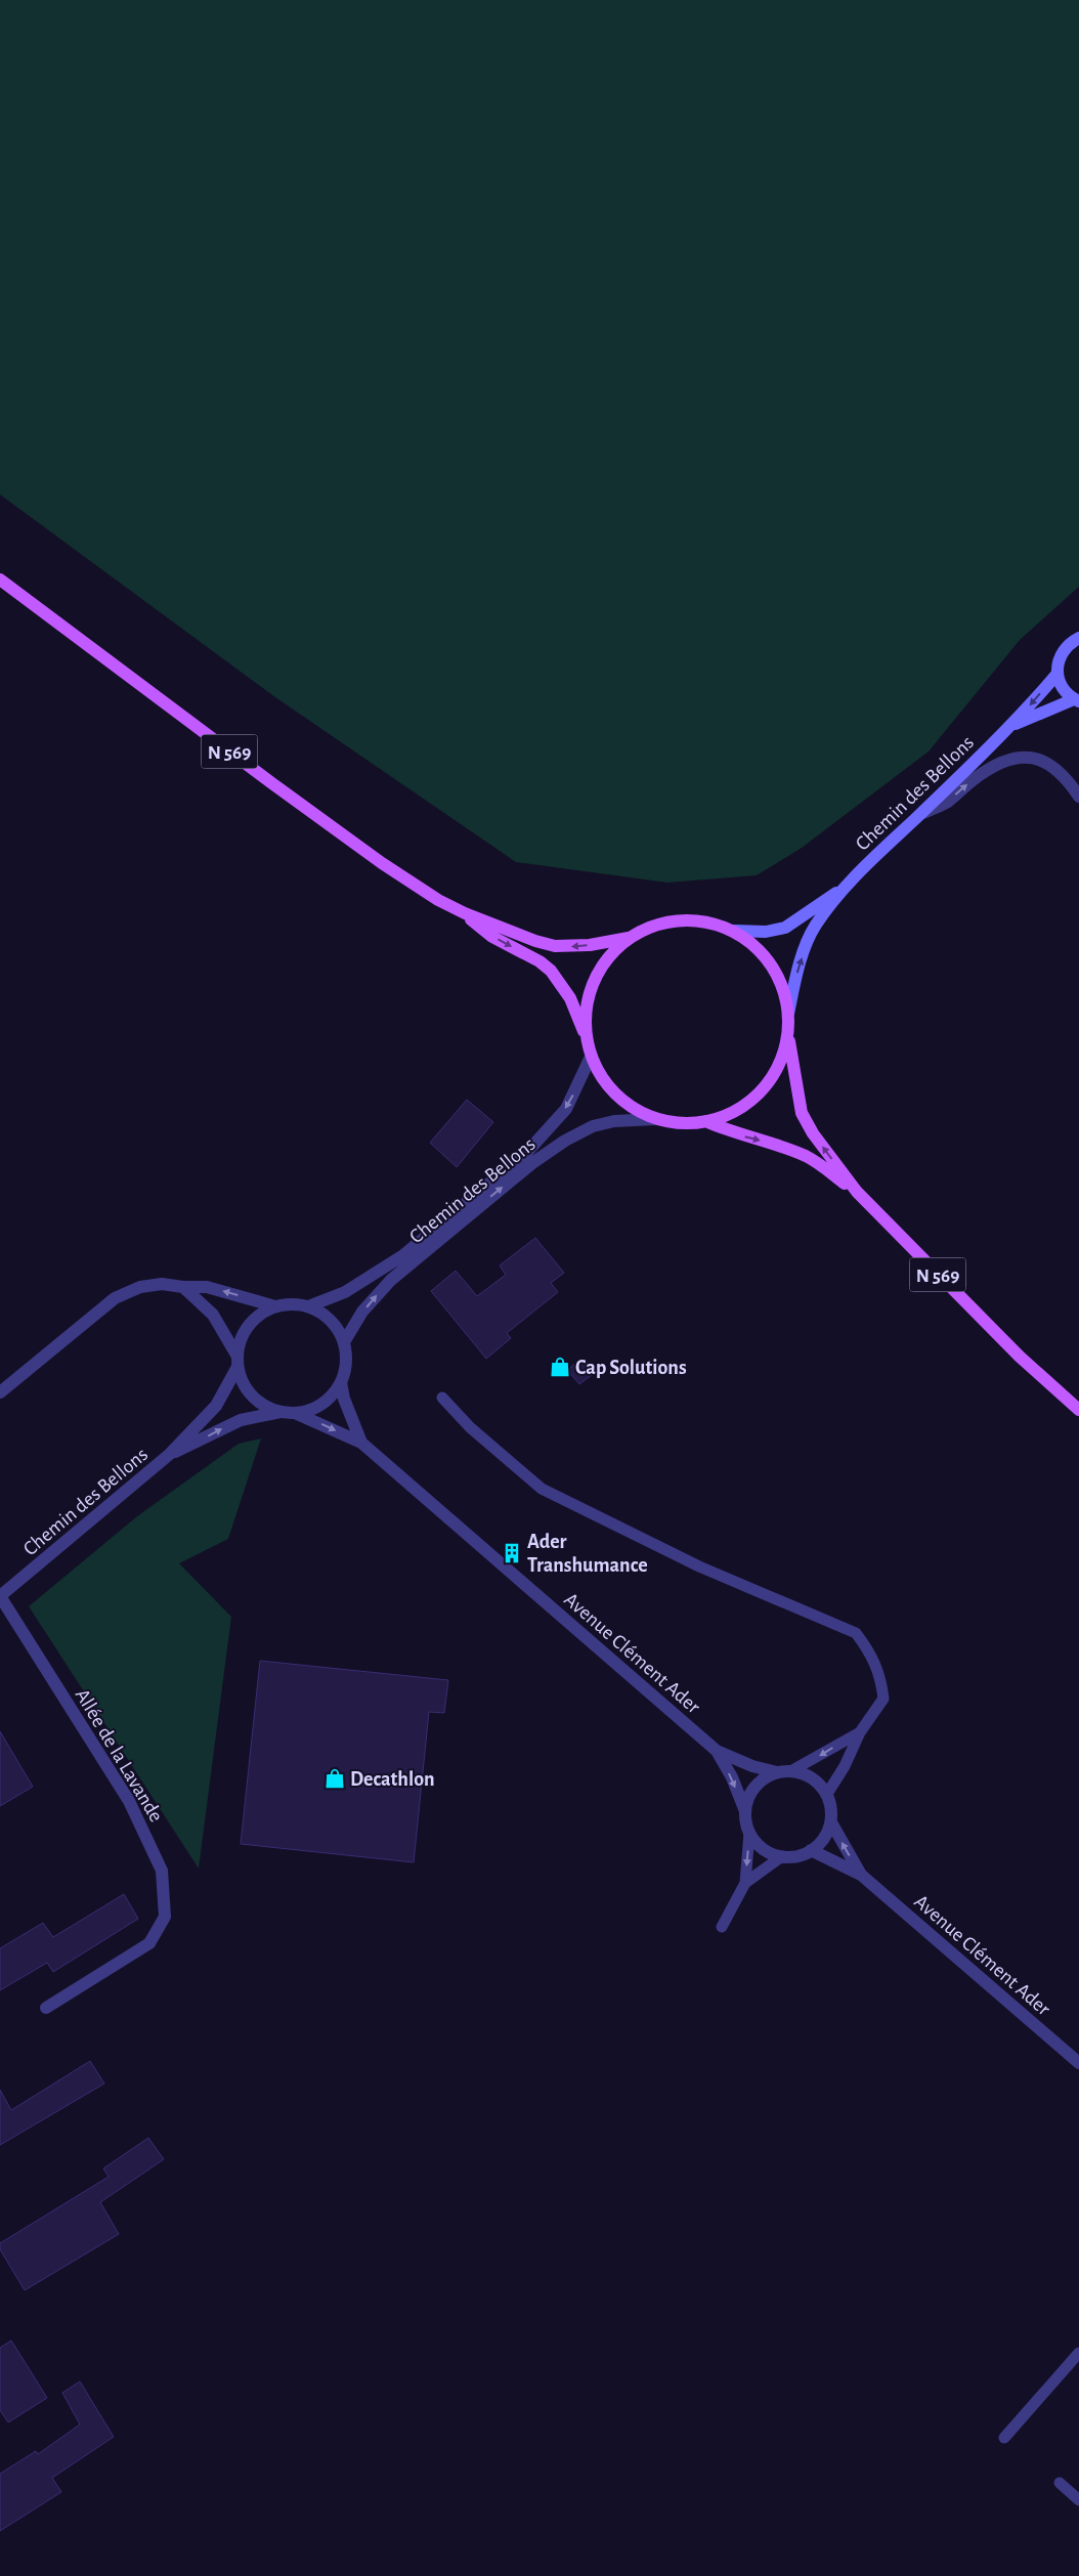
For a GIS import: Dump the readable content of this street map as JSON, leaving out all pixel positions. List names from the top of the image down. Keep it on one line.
{"streets":{"main road":["N 569","Chemin des Bellons"],"street":["Avenue Clément Ader","Allée de la Lavande"]},"crossings":[["Chemin des Bellons","Avenue Clément Ader"],["Chemin des Bellons","Allée de la Lavande"]],"places":{"shop":["Cap Solutions","Decathlon"],"building":["Ader Transhumance"]}}
